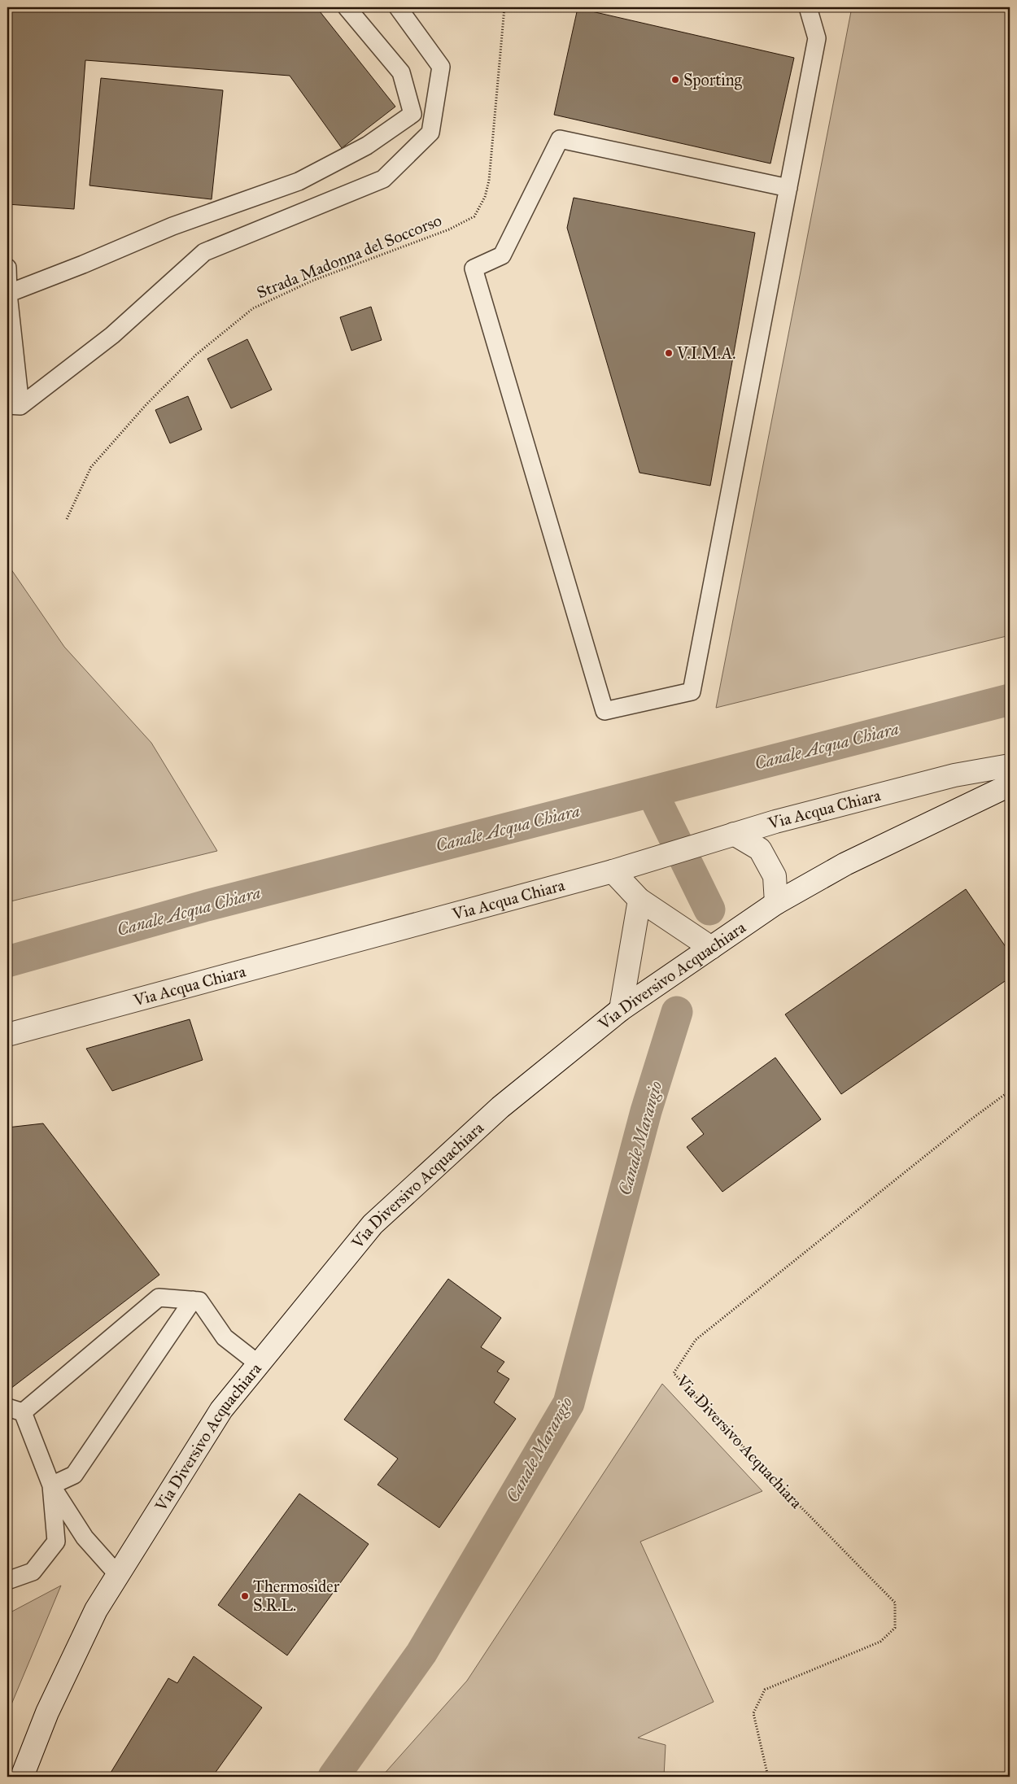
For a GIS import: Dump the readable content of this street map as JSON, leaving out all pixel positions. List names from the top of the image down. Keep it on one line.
{"streets":{"main road":["Via Acqua Chiara","Via Diversivo Acquachiara"],"path":["Strada Madonna del Soccorso"]},"water":["Canale Acqua Chiara","Canale Marangio"],"places":["Sporting","V.I.M.A.","Thermosider S.R.L."]}
